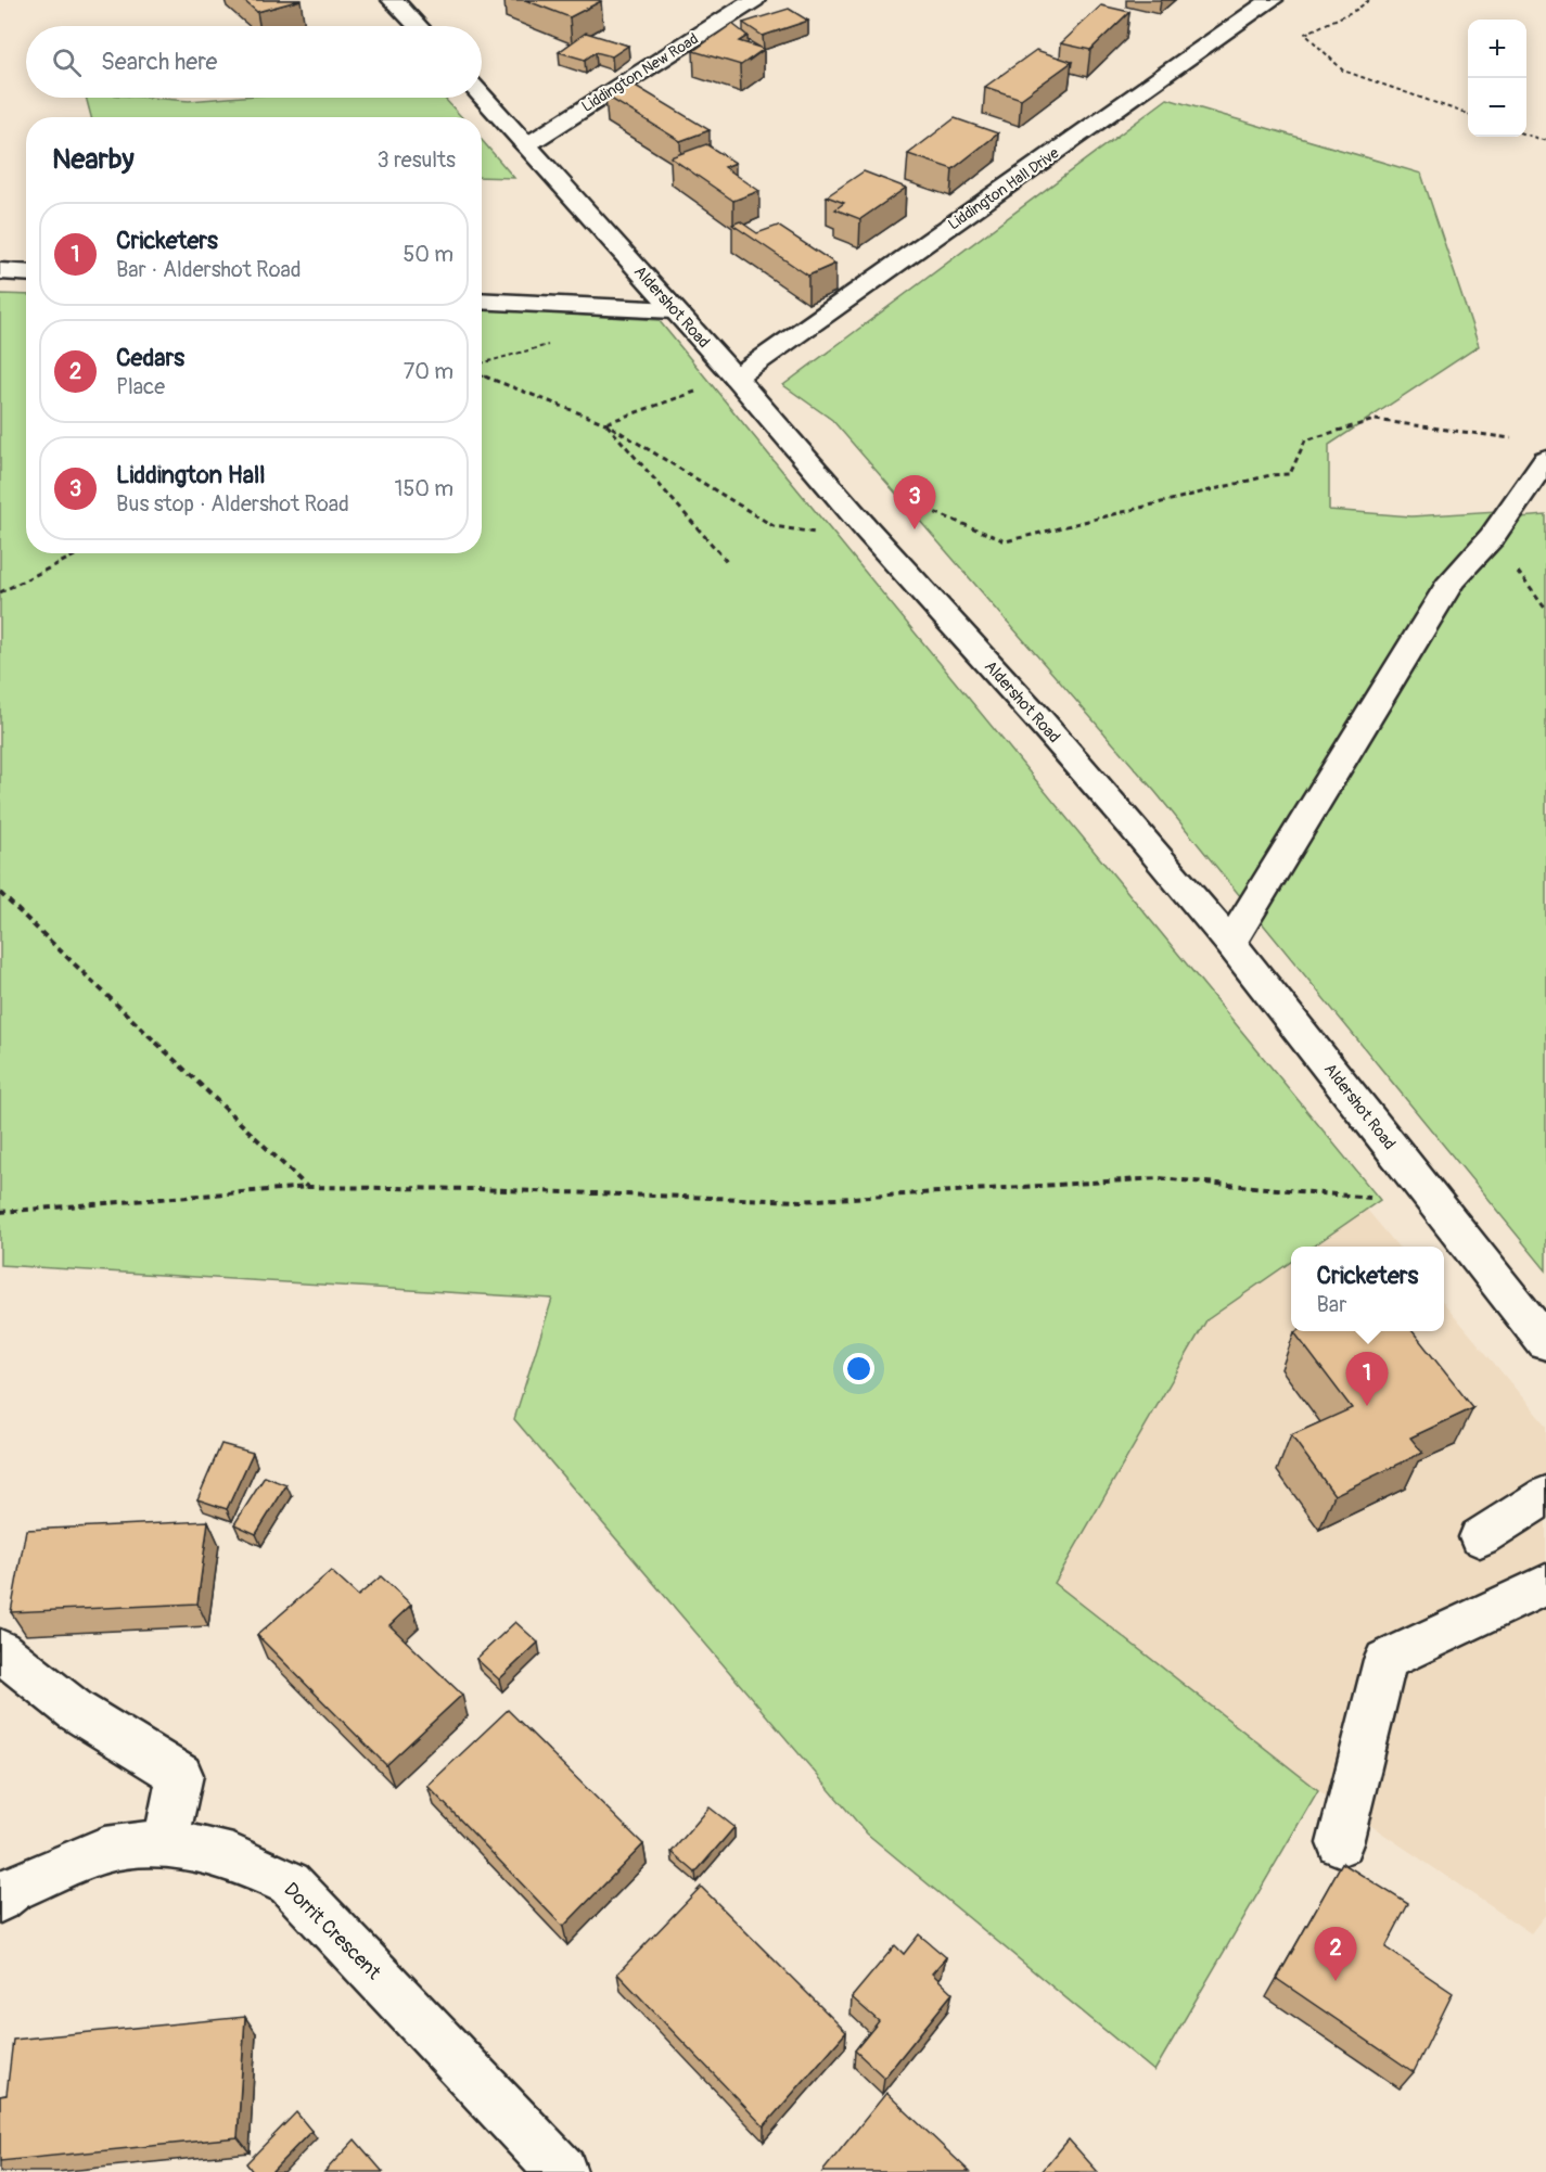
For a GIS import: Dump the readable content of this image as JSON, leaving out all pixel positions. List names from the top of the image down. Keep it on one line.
{"streets":{"main road":["Liddington New Road","Liddington Hall Drive","Aldershot Road","Dorrit Crescent"]},"crossings":[["Liddington New Road","Aldershot Road"],["Liddington Hall Drive","Aldershot Road"]],"page":{"map_buttons":["+","−"],"search":"Search here","heading":["Nearby","3 results"],"list":[{"mark":"1","name":"Cricketers","note":"Bar · Aldershot Road","value":"50 m"},{"mark":"2","name":"Cedars","note":"Place","value":"70 m"},{"mark":"3","name":"Liddington Hall","note":"Bus stop · Aldershot Road","value":"150 m"}],"pins":["3","1","2"],"popup":["Cricketers","Bar"]}}
